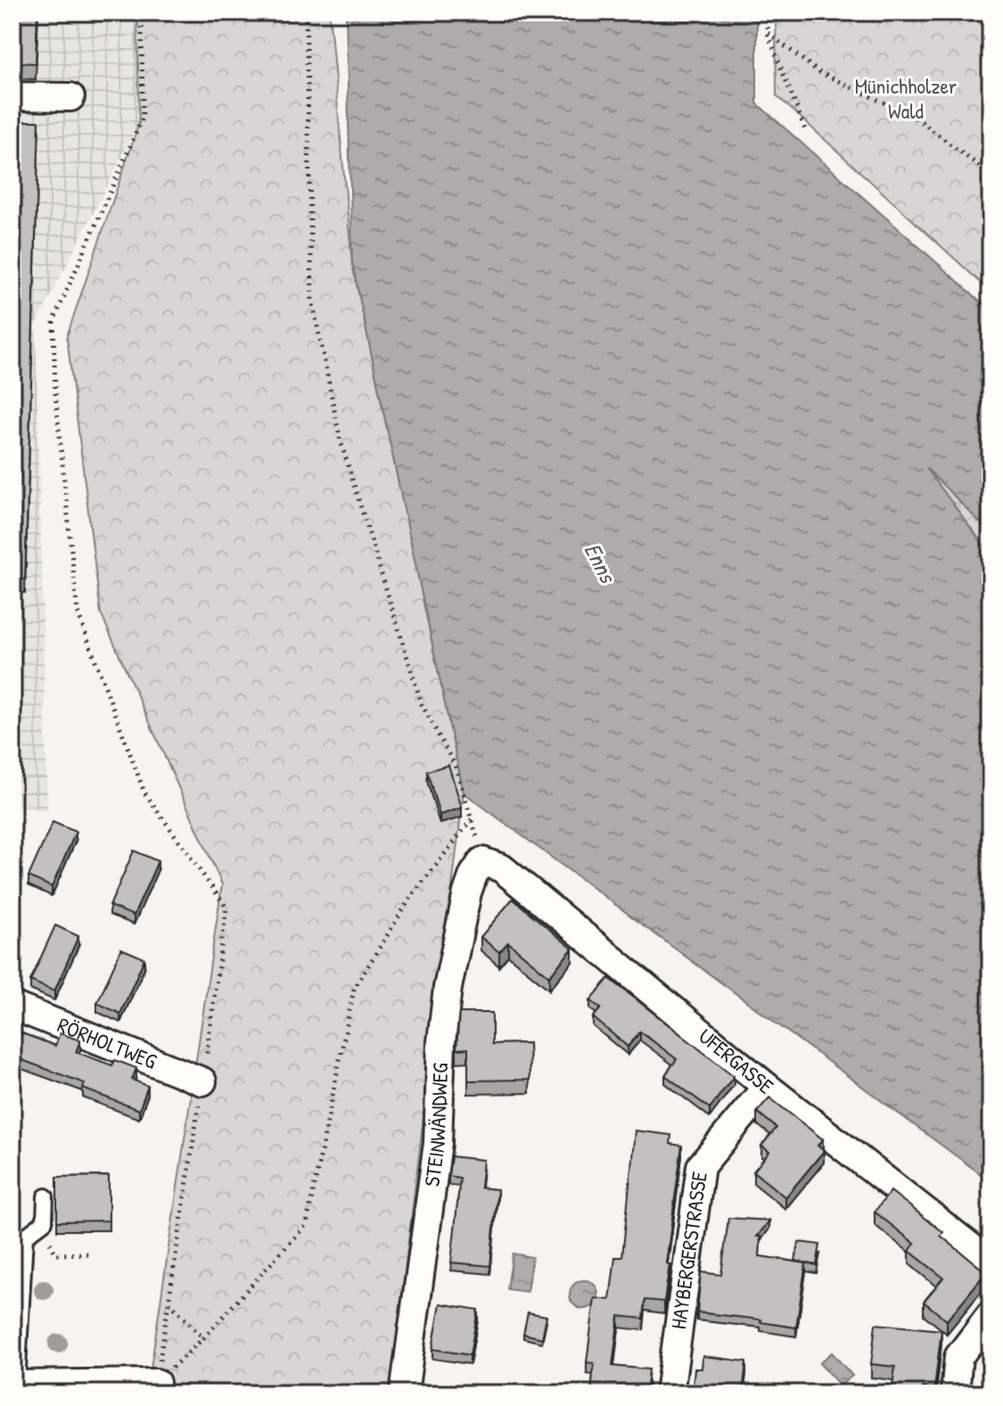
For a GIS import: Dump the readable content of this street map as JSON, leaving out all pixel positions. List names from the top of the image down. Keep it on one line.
{"streets":{"street":["RÖRHOLTWEG","UFERGASSE","STEINWÄNDWEG","HAYBERGERSTRASSE"]},"crossings":[["UFERGASSE","STEINWÄNDWEG"],["UFERGASSE","HAYBERGERSTRASSE"]],"water":["Enns"],"parks":["Münichholzer Wald"]}
